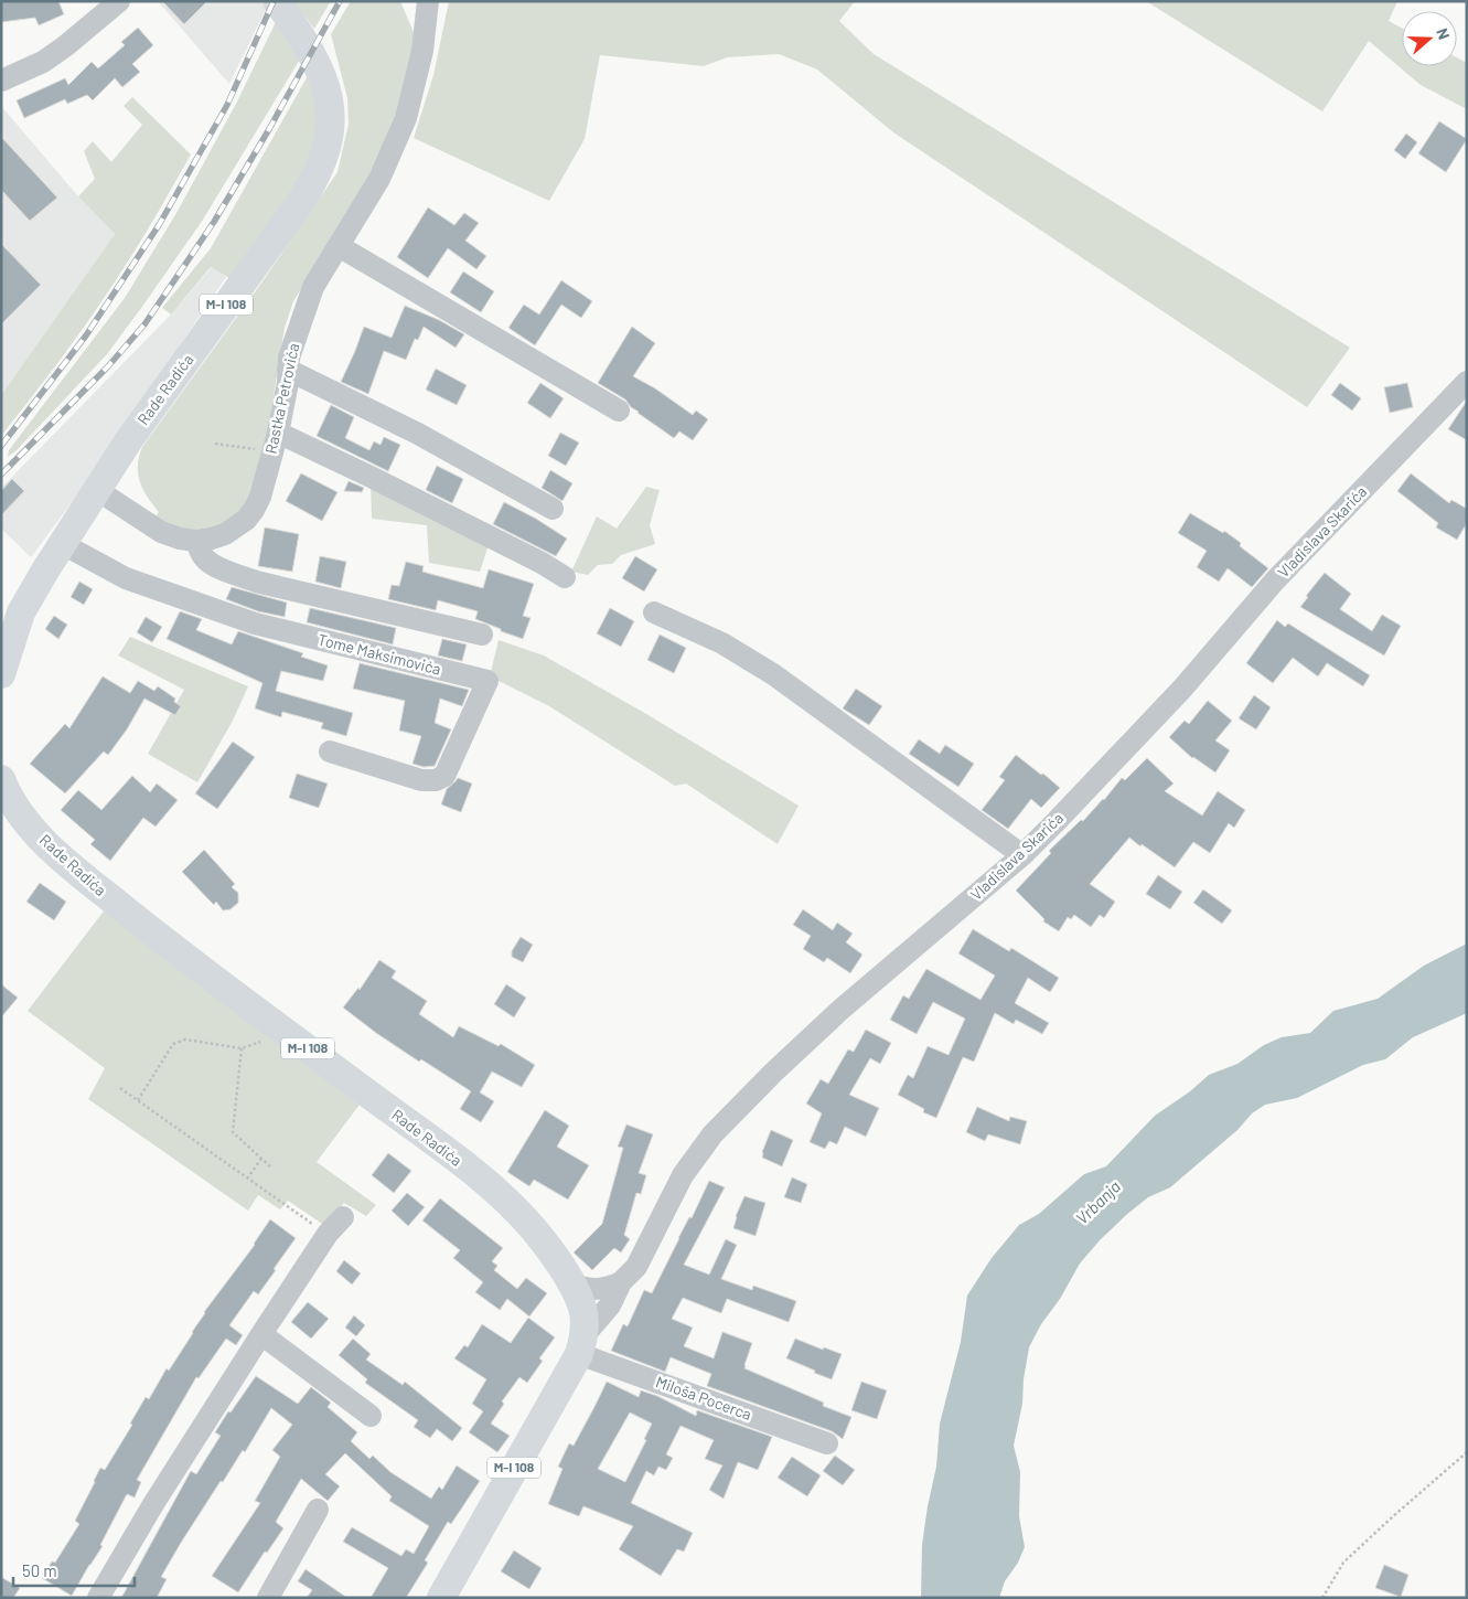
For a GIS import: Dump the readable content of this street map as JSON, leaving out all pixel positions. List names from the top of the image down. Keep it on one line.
{"streets":{"main road":["M-I 108","Rade Radića"],"street":["Rastka Petrovića","Vladislava Skarića","Tome Maksimovića","Miloša Pocerca"]},"crossings":[["M-I 108","Rade Radića"],["M-I 108","Vladislava Skarića"],["M-I 108","Miloša Pocerca"],["Rade Radića","Rastka Petrovića"],["Rade Radića","Vladislava Skarića"],["Rade Radića","Tome Maksimovića"],["Rade Radića","Miloša Pocerca"],["Vladislava Skarića","Miloša Pocerca"]],"water":["Vrbanja"],"scale_bar":"50 m","north":"right"}
